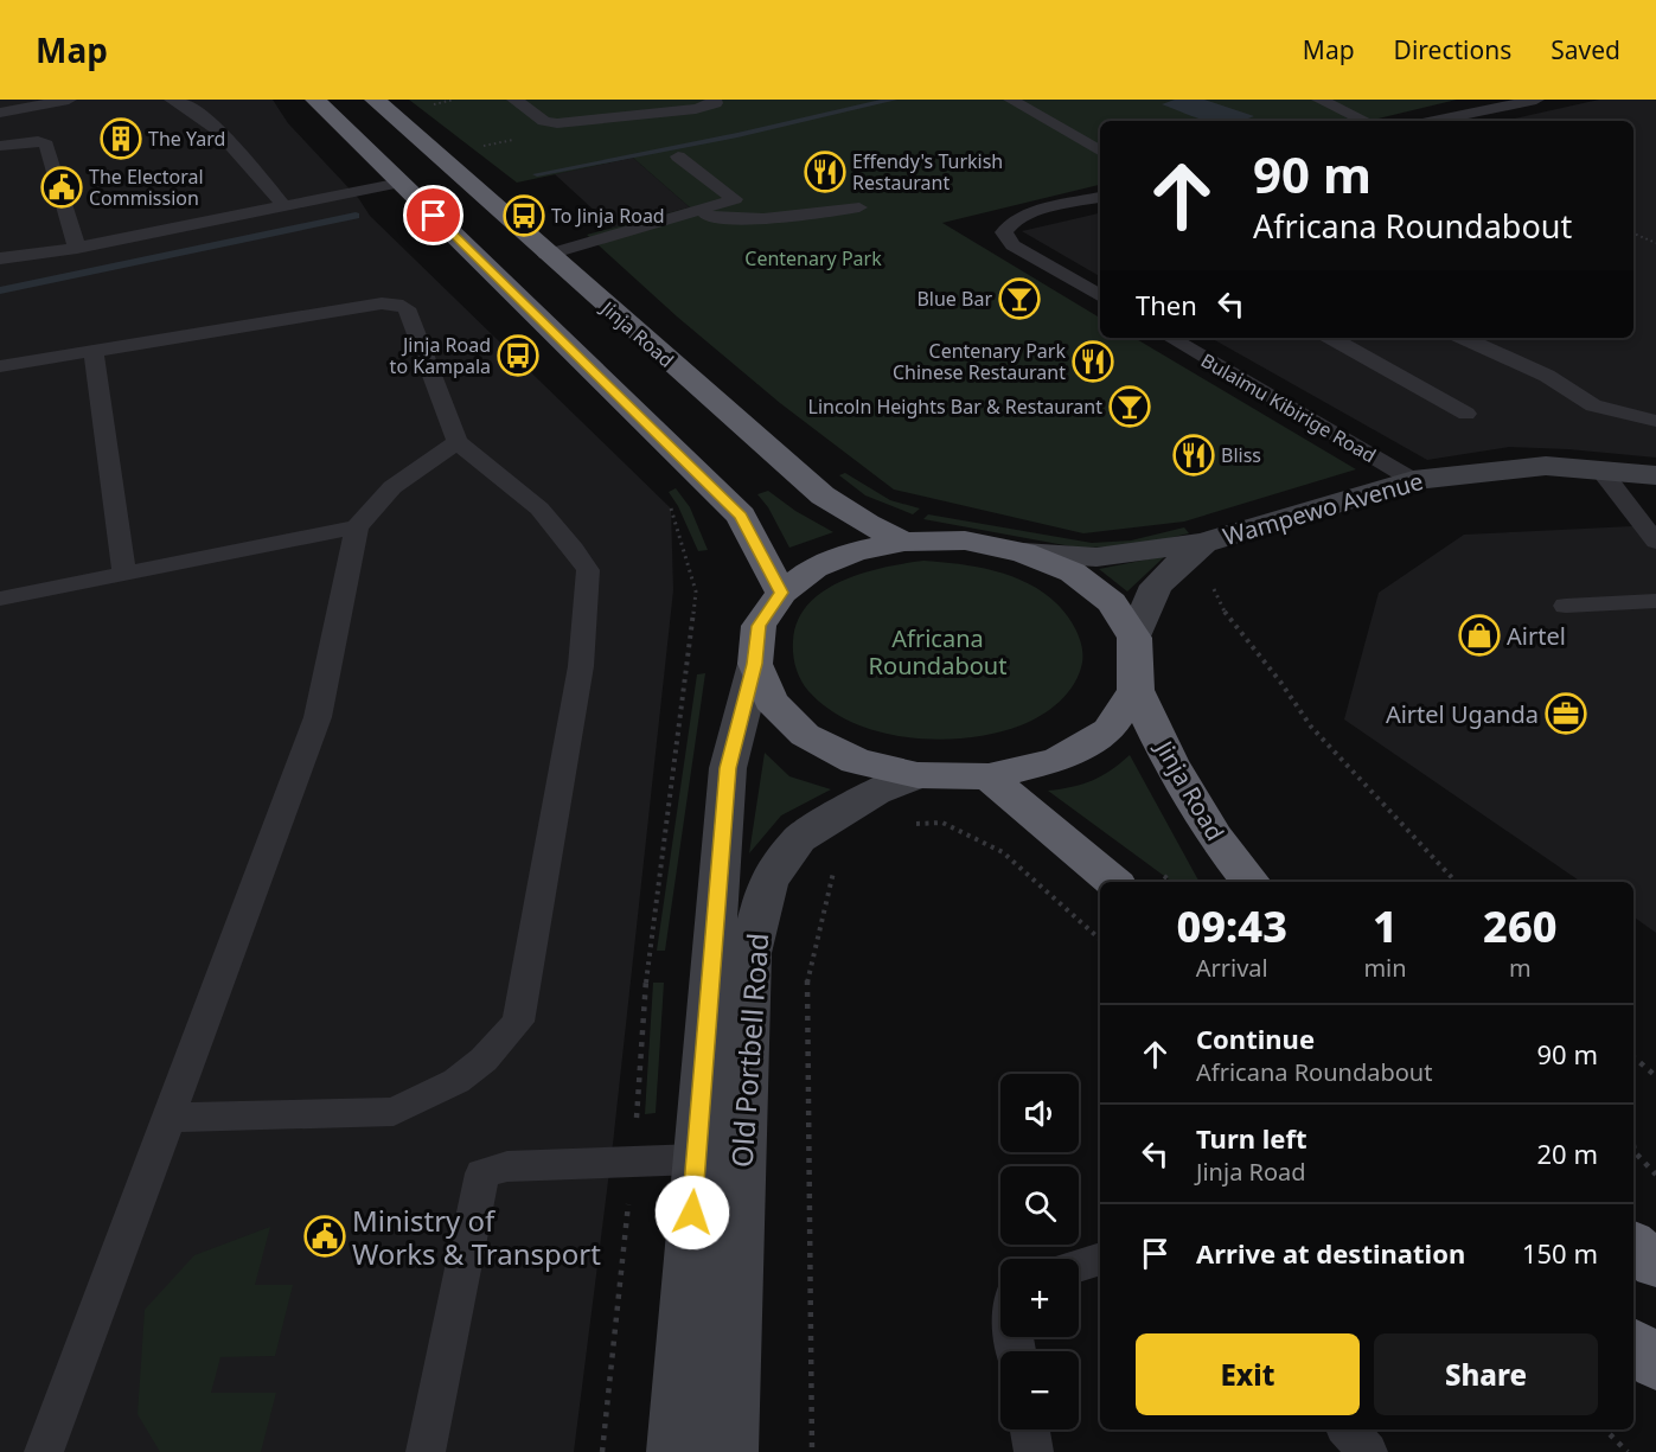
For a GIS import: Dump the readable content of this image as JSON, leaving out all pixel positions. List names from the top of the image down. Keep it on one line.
{"streets":{"highway":["Jinja Road"],"main road":["Wampewo Avenue","Old Portbell Road"],"lane":["Bulaimu Kibirige Road"]},"crossings":[["Bulaimu Kibirige Road","Wampewo Avenue"]],"parks":["Centenary Park","Africana Roundabout"],"places":{"building":["The Yard"],"restaurant":["Effendy's Turkish Restaurant","Centenary Park Chinese Restaurant","Bliss"],"public building":["The Electoral Commission","Ministry of Works & Transport"],"bus stop":["To Jinja Road","Jinja Road to Kampala"],"bar":["Blue Bar","Lincoln Heights Bar & Restaurant"],"shop":["Airtel"],"office":["Airtel Uganda"]},"page":{"header":"Map","nav":["Map","Directions","Saved"],"turn":["90 m","Africana Roundabout"],"then":"Then","eta":["09:43","Arrival","1","min","260","m"],"list":[{"name":"Continue","note":"Africana Roundabout","value":"90 m"},{"name":"Turn left","note":"Jinja Road","value":"20 m"},{"name":"Arrive at destination","value":"150 m"}],"map_buttons":["+","−"],"buttons":["Exit","Share"]}}
